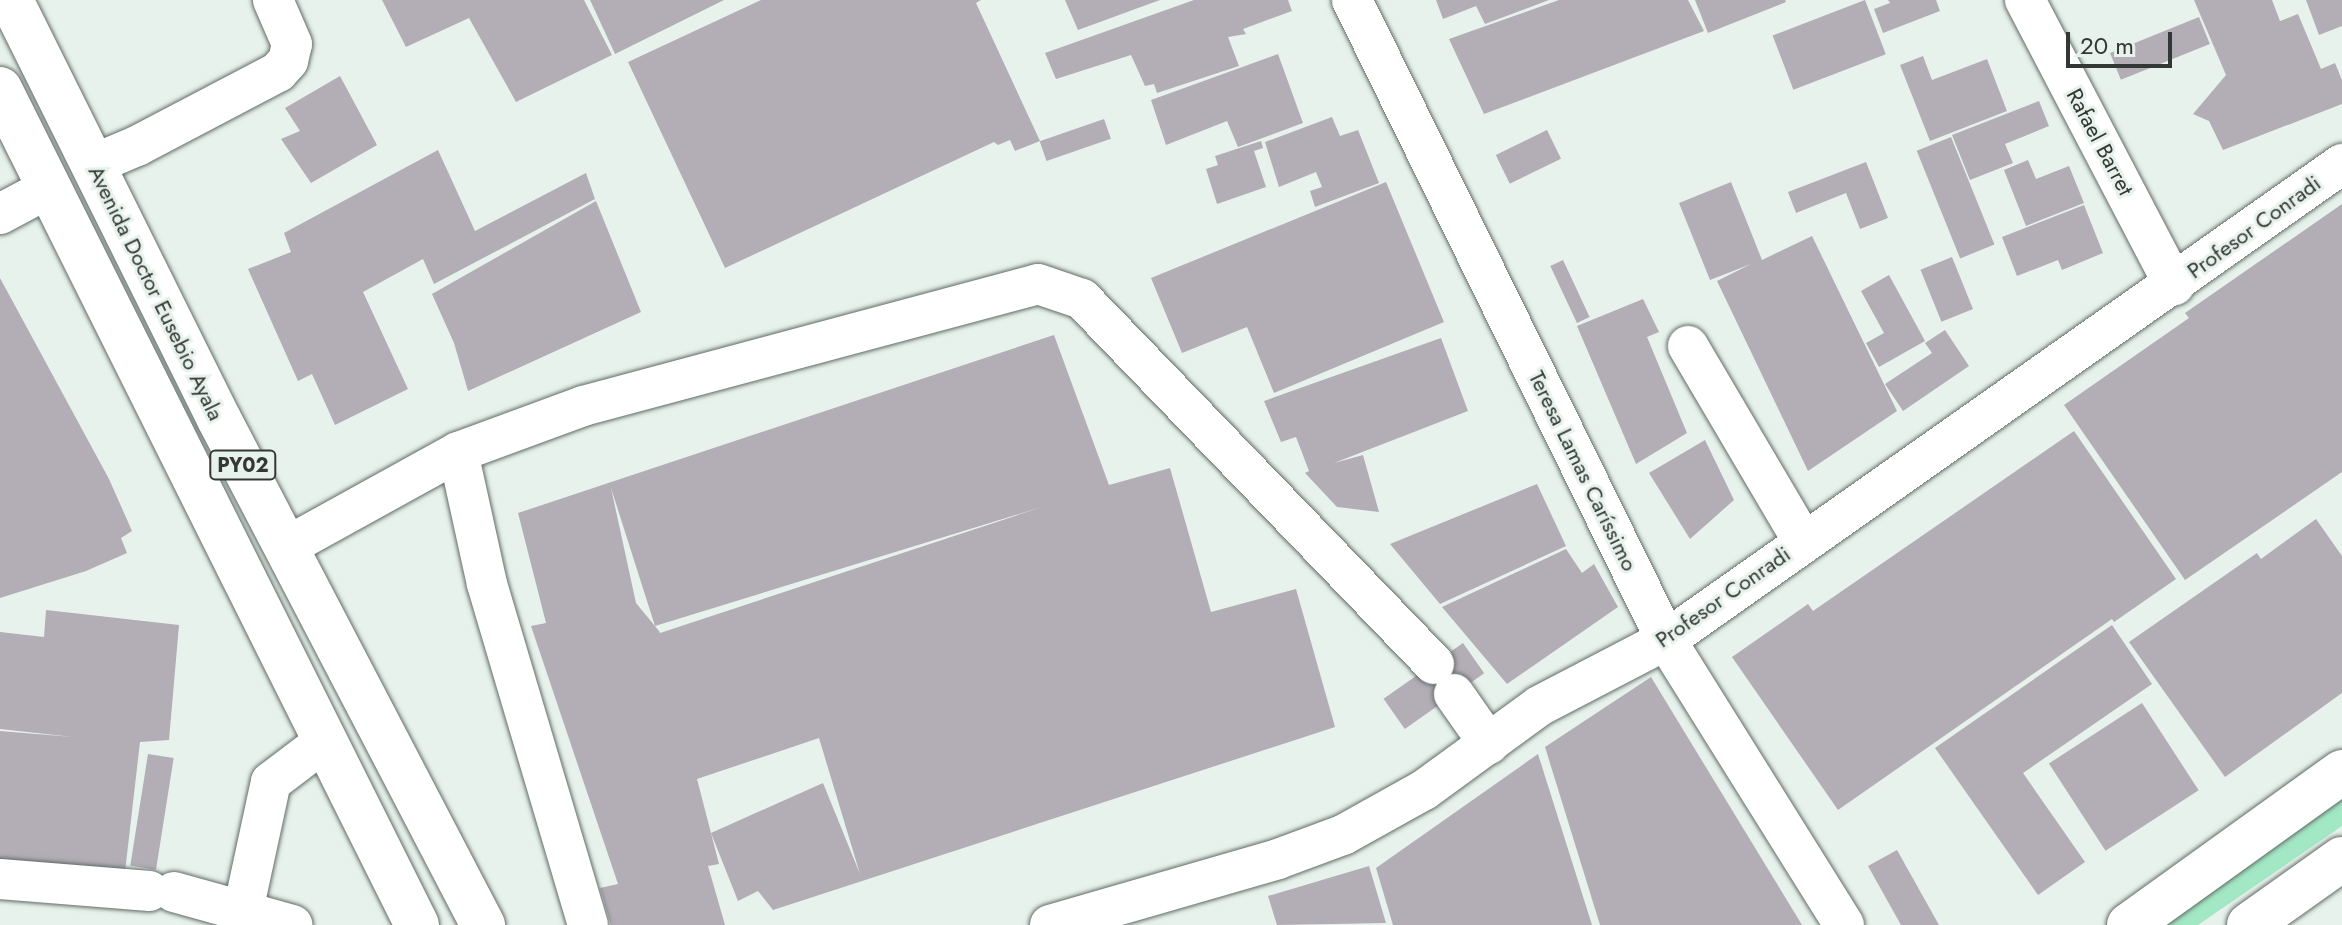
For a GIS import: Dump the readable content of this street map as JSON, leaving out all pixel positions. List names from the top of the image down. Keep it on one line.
{"streets":{"main road":["Avenida Doctor Eusebio Ayala","PY02"],"street":["Rafael Barret","Profesor Conradi","Teresa Lamas Caríssimo"]},"crossings":[["Rafael Barret","Profesor Conradi"],["Profesor Conradi","Teresa Lamas Caríssimo"]],"scale_bar":"20 m"}
